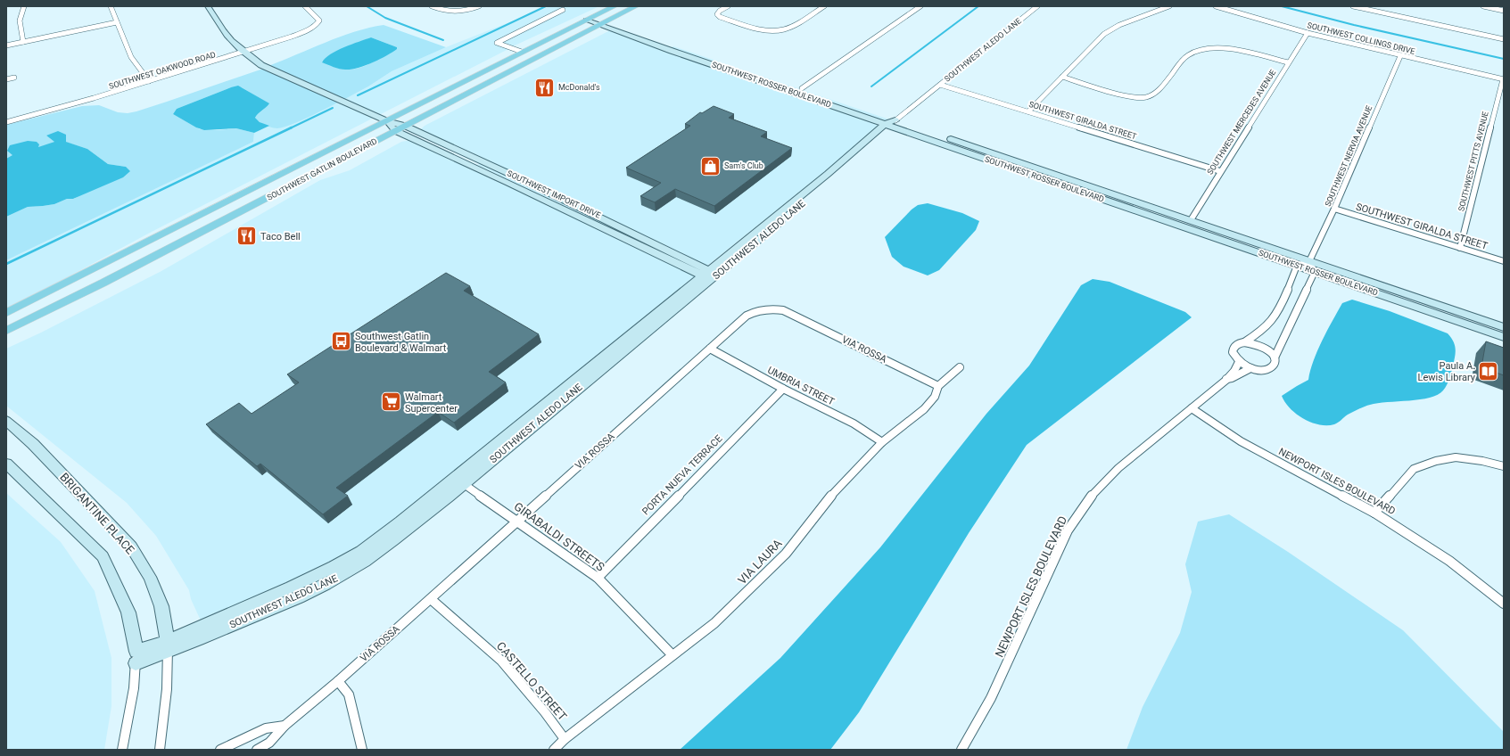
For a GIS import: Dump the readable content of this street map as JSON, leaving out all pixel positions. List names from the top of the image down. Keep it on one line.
{"streets":{"main road":["SOUTHWEST GATLIN BOULEVARD"],"street":["SOUTHWEST COLLINGS DRIVE","SOUTHWEST ALEDO LANE","SOUTHWEST OAKWOOD ROAD","SOUTHWEST ROSSER BOULEVARD","SOUTHWEST GIRALDA STREET","SOUTHWEST MERCEDES AVENUE","SOUTHWEST NERVIA AVENUE","SOUTHWEST PITTS AVENUE","SOUTHWEST IMPORT DRIVE","VIA ROSSA","UMBRIA STREET","PORTA NUEVA TERRACE","NEWPORT ISLES BOULEVARD","BRIGANTINE PLACE","GIRABALDI STREETS","VIA LAURA","CASTELLO STREET"]},"crossings":[["SOUTHWEST COLLINGS DRIVE","SOUTHWEST MERCEDES AVENUE"],["SOUTHWEST COLLINGS DRIVE","SOUTHWEST NERVIA AVENUE"],["SOUTHWEST COLLINGS DRIVE","SOUTHWEST PITTS AVENUE"],["SOUTHWEST ALEDO LANE","SOUTHWEST ROSSER BOULEVARD"],["SOUTHWEST ALEDO LANE","SOUTHWEST GIRALDA STREET"],["SOUTHWEST ALEDO LANE","SOUTHWEST IMPORT DRIVE"],["SOUTHWEST ALEDO LANE","BRIGANTINE PLACE"],["SOUTHWEST ALEDO LANE","GIRABALDI STREETS"],["SOUTHWEST OAKWOOD ROAD","SOUTHWEST IMPORT DRIVE"],["SOUTHWEST ROSSER BOULEVARD","SOUTHWEST MERCEDES AVENUE"],["SOUTHWEST ROSSER BOULEVARD","SOUTHWEST NERVIA AVENUE"],["SOUTHWEST ROSSER BOULEVARD","SOUTHWEST GATLIN BOULEVARD"],["SOUTHWEST GIRALDA STREET","SOUTHWEST MERCEDES AVENUE"],["SOUTHWEST GIRALDA STREET","SOUTHWEST NERVIA AVENUE"],["SOUTHWEST GIRALDA STREET","SOUTHWEST PITTS AVENUE"],["SOUTHWEST GATLIN BOULEVARD","SOUTHWEST IMPORT DRIVE"],["VIA ROSSA","UMBRIA STREET"],["VIA ROSSA","GIRABALDI STREETS"],["VIA ROSSA","VIA LAURA"],["VIA ROSSA","CASTELLO STREET"],["UMBRIA STREET","PORTA NUEVA TERRACE"],["UMBRIA STREET","VIA LAURA"],["PORTA NUEVA TERRACE","GIRABALDI STREETS"],["GIRABALDI STREETS","VIA LAURA"],["VIA LAURA","CASTELLO STREET"]],"places":{"restaurant":["McDonald's","Taco Bell"],"shop":["Sam's Club"],"bus stop":["Southwest Gatlin Boulevard & Walmart"],"library":["Paula A. Lewis Library"],"supermarket":["Walmart Supercenter"]}}
